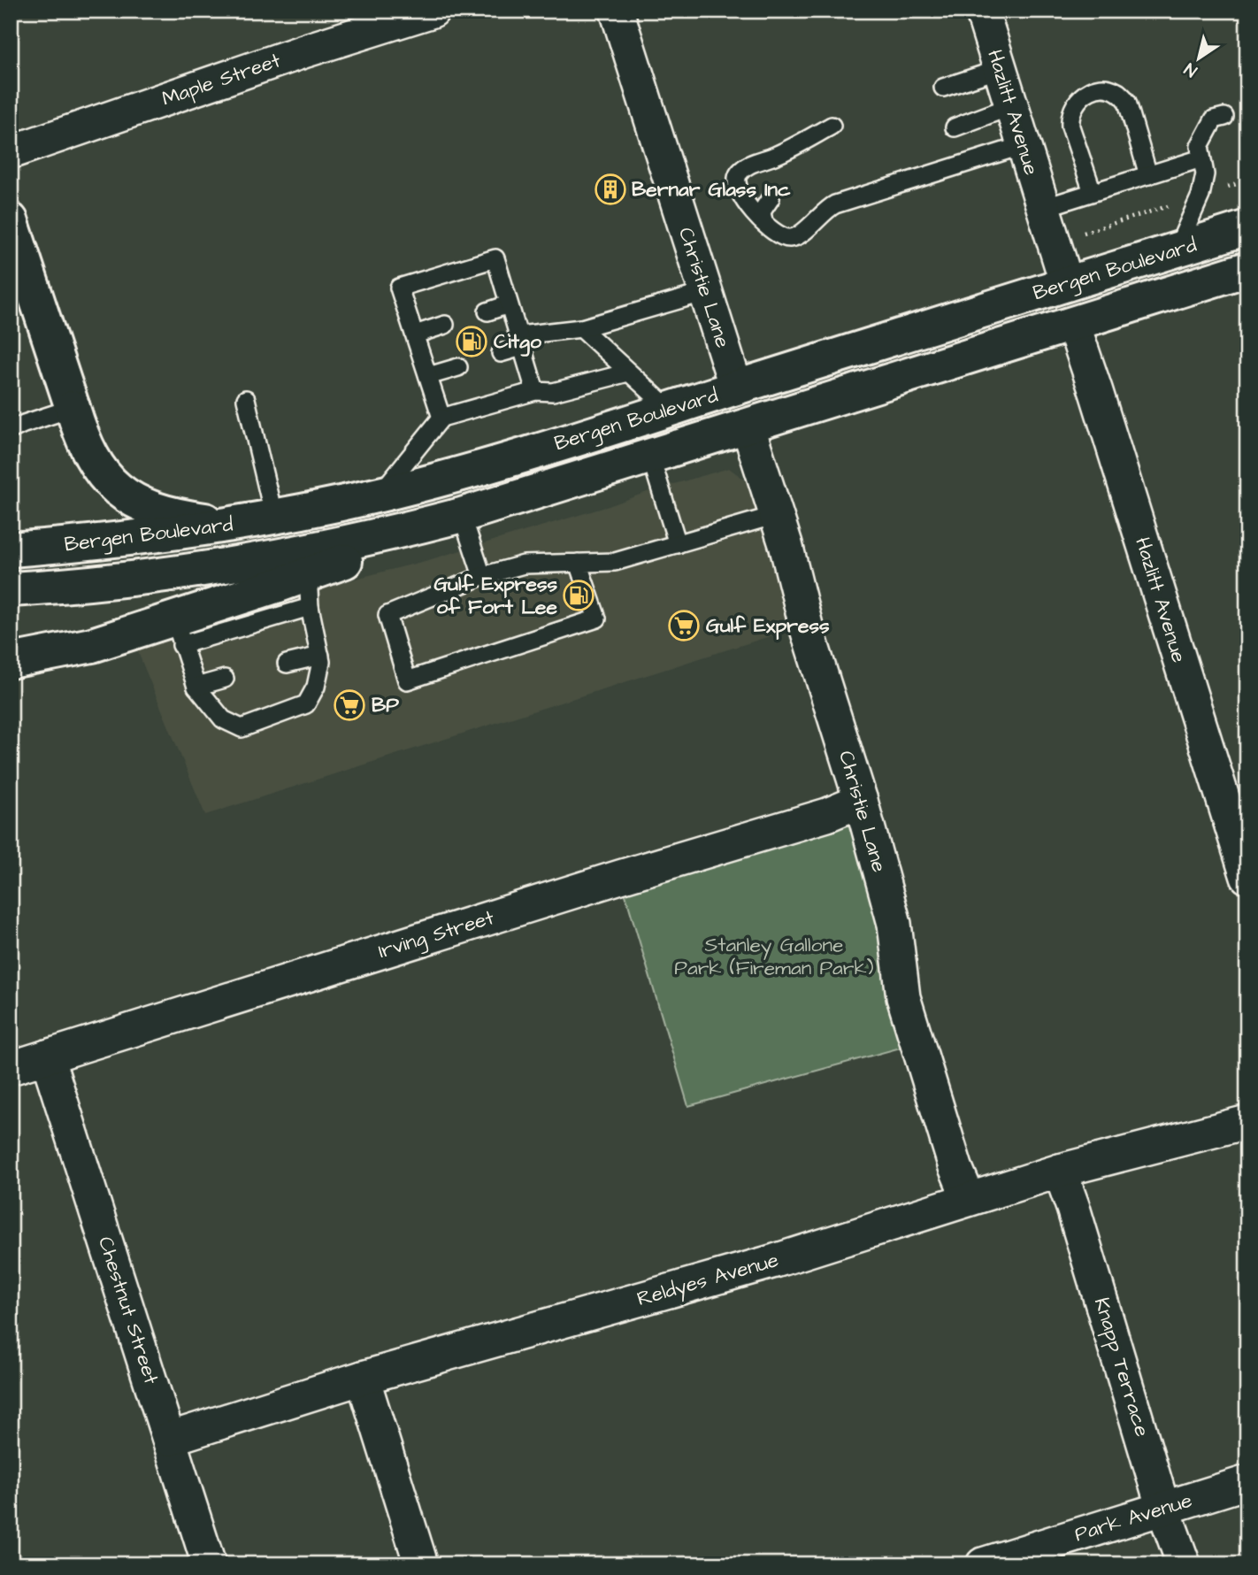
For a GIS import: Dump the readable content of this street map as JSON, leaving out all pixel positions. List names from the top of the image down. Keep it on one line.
{"streets":{"main road":["Bergen Boulevard"],"street":["Maple Street","Hazlitt Avenue","Christie Lane","Irving Street","Reldyes Avenue","Chestnut Street","Knapp Terrace","Park Avenue"]},"crossings":[["Hazlitt Avenue","Bergen Boulevard"],["Bergen Boulevard","Christie Lane"],["Christie Lane","Irving Street"],["Christie Lane","Reldyes Avenue"],["Irving Street","Chestnut Street"],["Reldyes Avenue","Chestnut Street"],["Reldyes Avenue","Knapp Terrace"],["Knapp Terrace","Park Avenue"]],"parks":["Stanley Gallone Park (Fireman Park)"],"places":{"building":["Bernar Glass Inc"],"fuel station":["Citgo","Gulf Express of Fort Lee"],"supermarket":["Gulf Express","BP"]},"north":"bottom left"}
